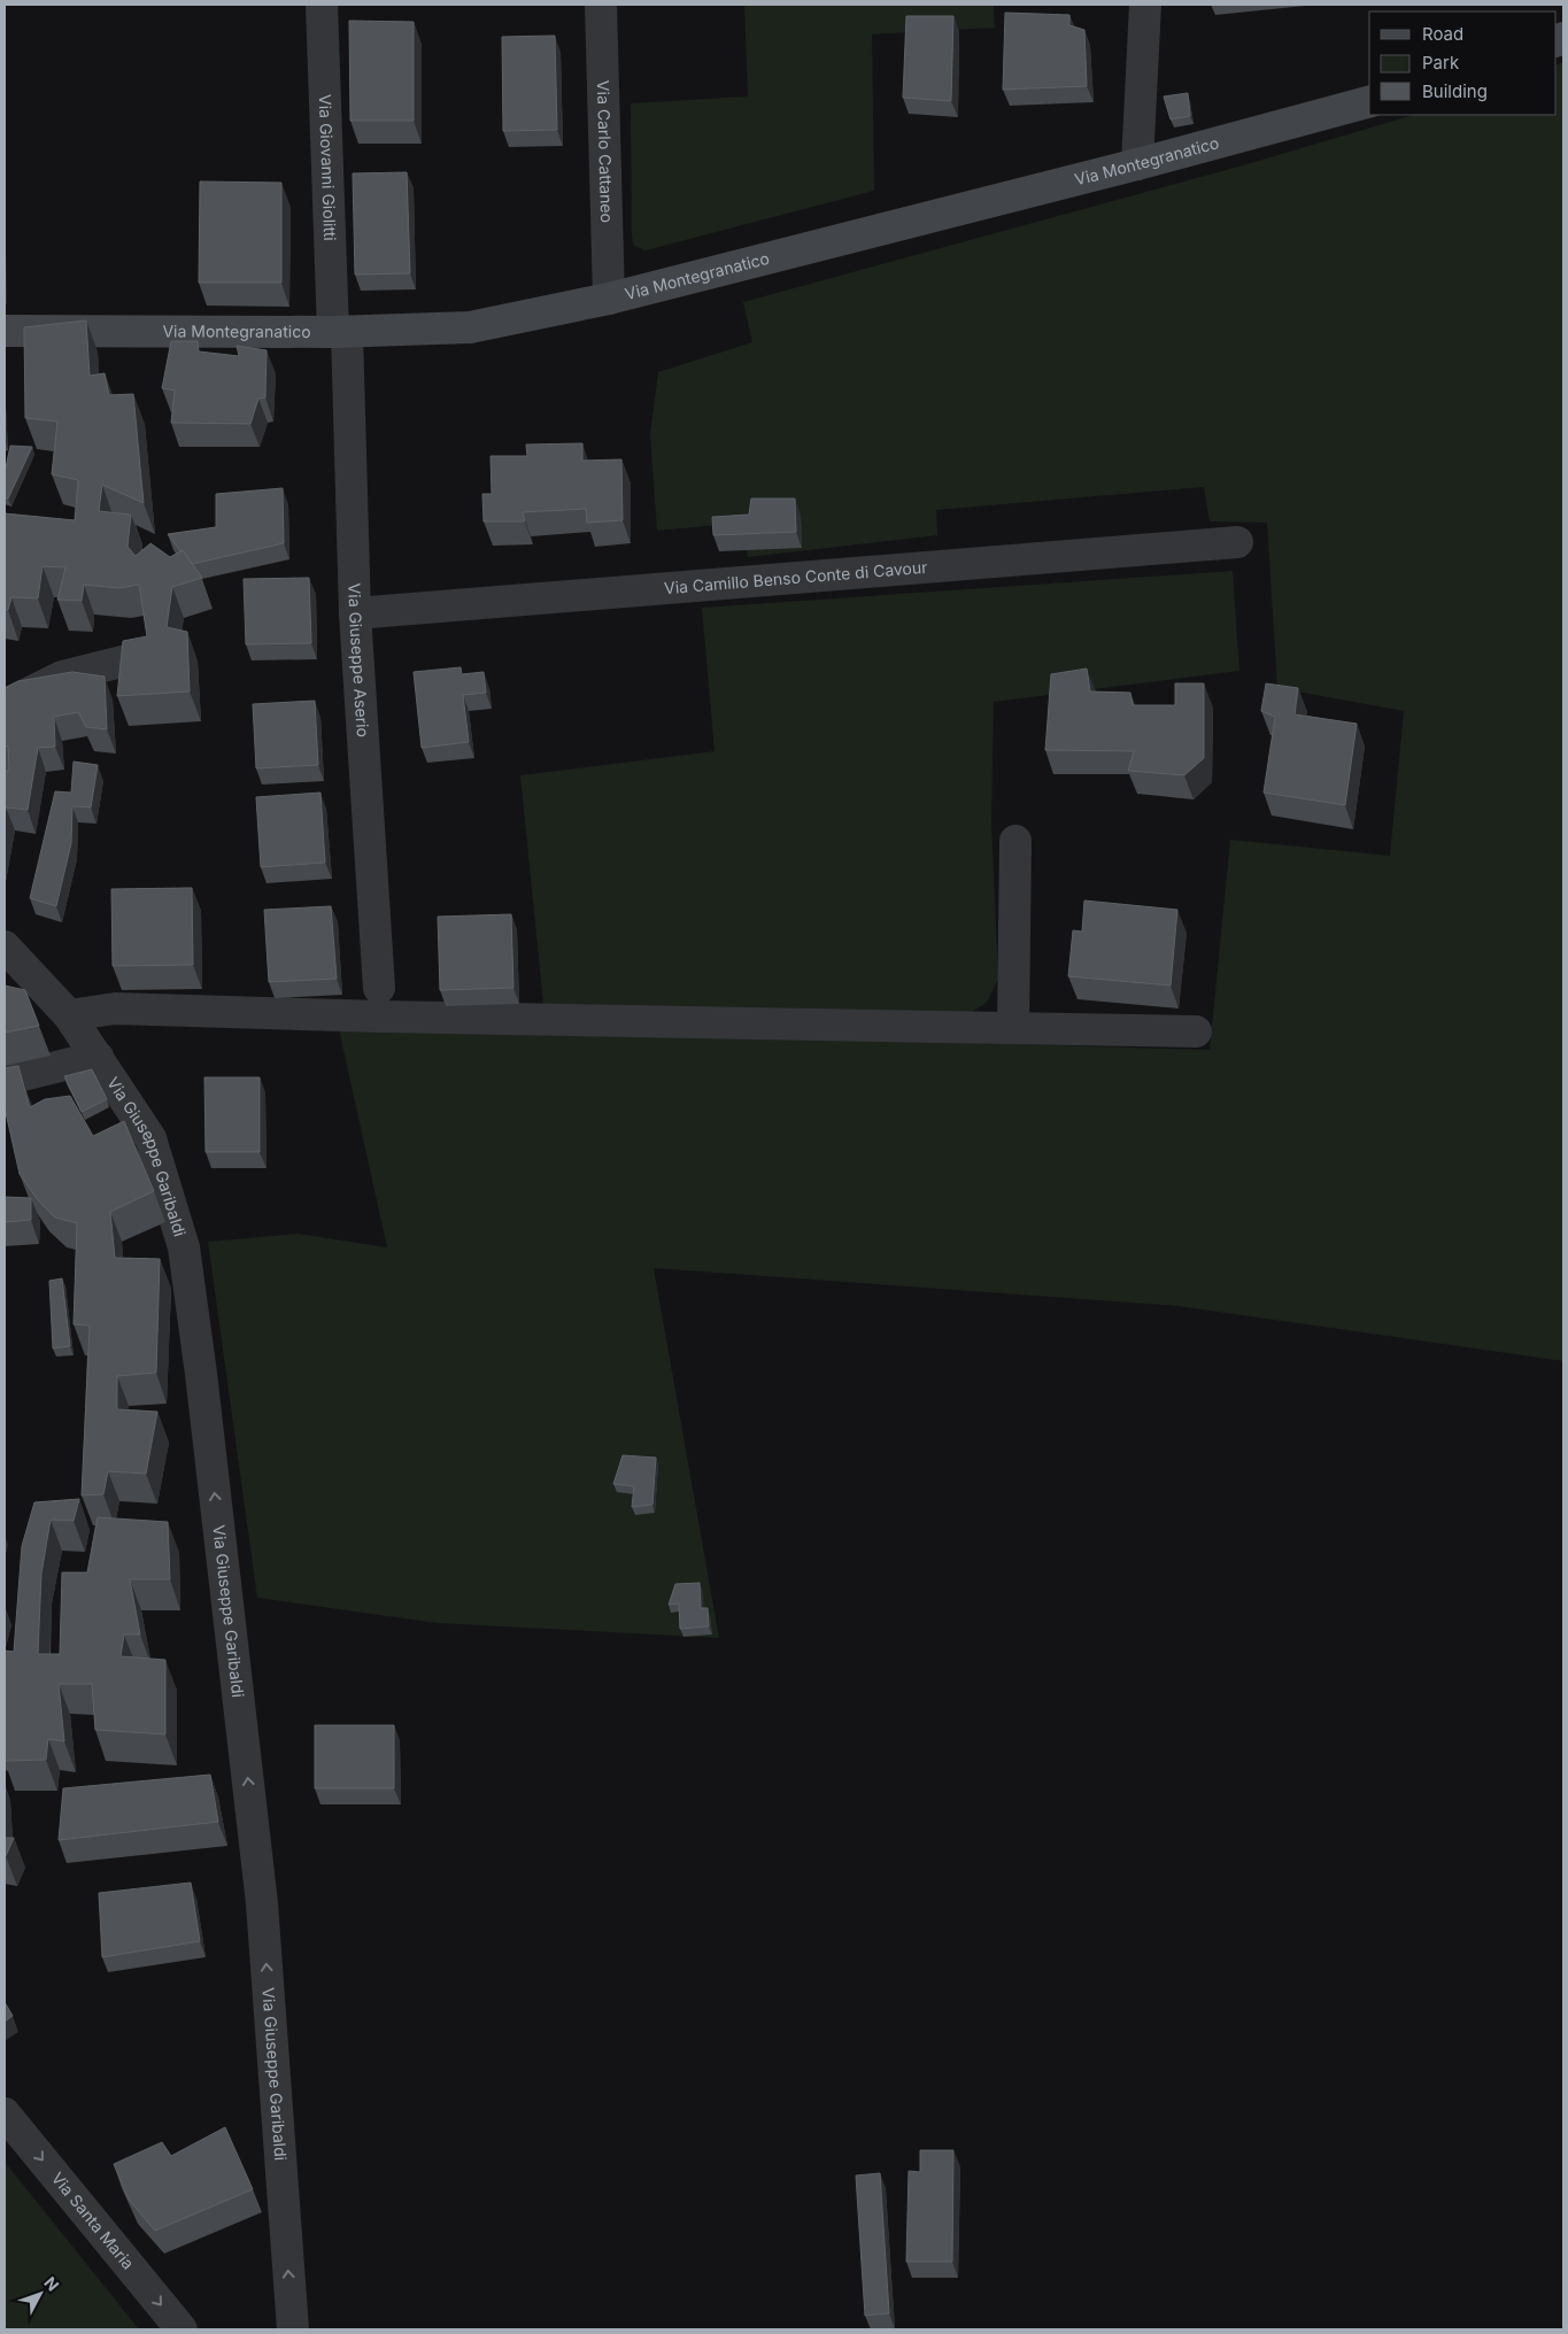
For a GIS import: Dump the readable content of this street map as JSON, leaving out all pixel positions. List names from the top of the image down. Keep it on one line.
{"streets":{"street":["Via Carlo Cattaneo","Via Montegranatico","Via Giovanni Giolitti","Via Camillo Benso Conte di Cavour","Via Giuseppe Aserio","Via Giuseppe Garibaldi","Via Santa Maria"]},"crossings":[["Via Carlo Cattaneo","Via Montegranatico"],["Via Montegranatico","Via Giovanni Giolitti"],["Via Montegranatico","Via Giuseppe Aserio"],["Via Giovanni Giolitti","Via Giuseppe Aserio"],["Via Camillo Benso Conte di Cavour","Via Giuseppe Aserio"]],"one_way":["Via Giuseppe Garibaldi","Via Santa Maria"],"legend":["Road","Park","Building"],"north":"top right"}
